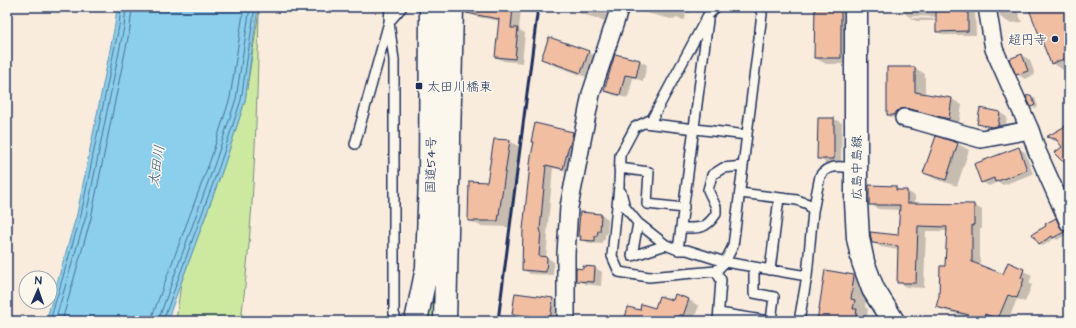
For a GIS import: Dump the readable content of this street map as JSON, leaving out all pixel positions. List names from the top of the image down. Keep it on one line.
{"streets":{"main road":["国道54号","広島中島線"]},"water":["太田川"],"places":{"other":["超円寺"],"transit":["太田川橋東"]},"north":"top"}
